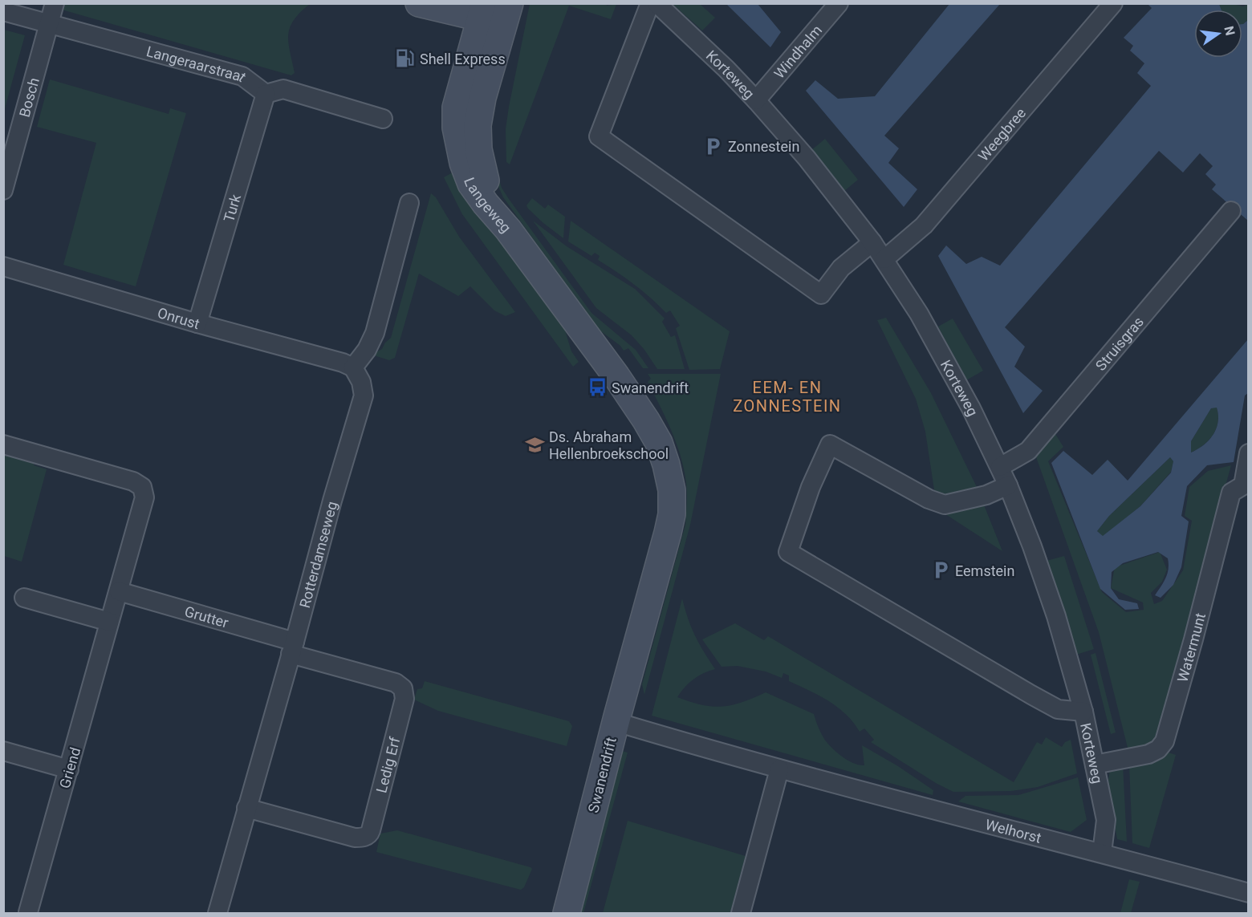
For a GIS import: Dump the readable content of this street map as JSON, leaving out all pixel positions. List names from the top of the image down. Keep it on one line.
{"streets":{"main road":["Langeweg","Swanendrift"],"street":["Windhalm","Langeraarstraat","Korteweg","Bosch","Weegbree","Turk","Onrust","Struisgras","Rotterdamseweg","Grutter","Watermunt","Ledig Erf","Griend","Welhorst"]},"crossings":[["Windhalm","Korteweg"],["Langeraarstraat","Bosch"],["Langeraarstraat","Turk"],["Korteweg","Weegbree"],["Korteweg","Struisgras"],["Korteweg","Watermunt"],["Korteweg","Welhorst"],["Langeweg","Swanendrift"],["Turk","Onrust"],["Onrust","Rotterdamseweg"],["Rotterdamseweg","Grutter"],["Rotterdamseweg","Ledig Erf"],["Grutter","Ledig Erf"],["Grutter","Griend"],["Swanendrift","Welhorst"]],"districts":["EEM- EN ZONNESTEIN"],"places":{"fuel station":["Shell Express"],"parking":["Zonnestein","Eemstein"],"bus stop":["Swanendrift"],"school or university":["Ds. Abraham Hellenbroekschool"]},"north":"right"}
